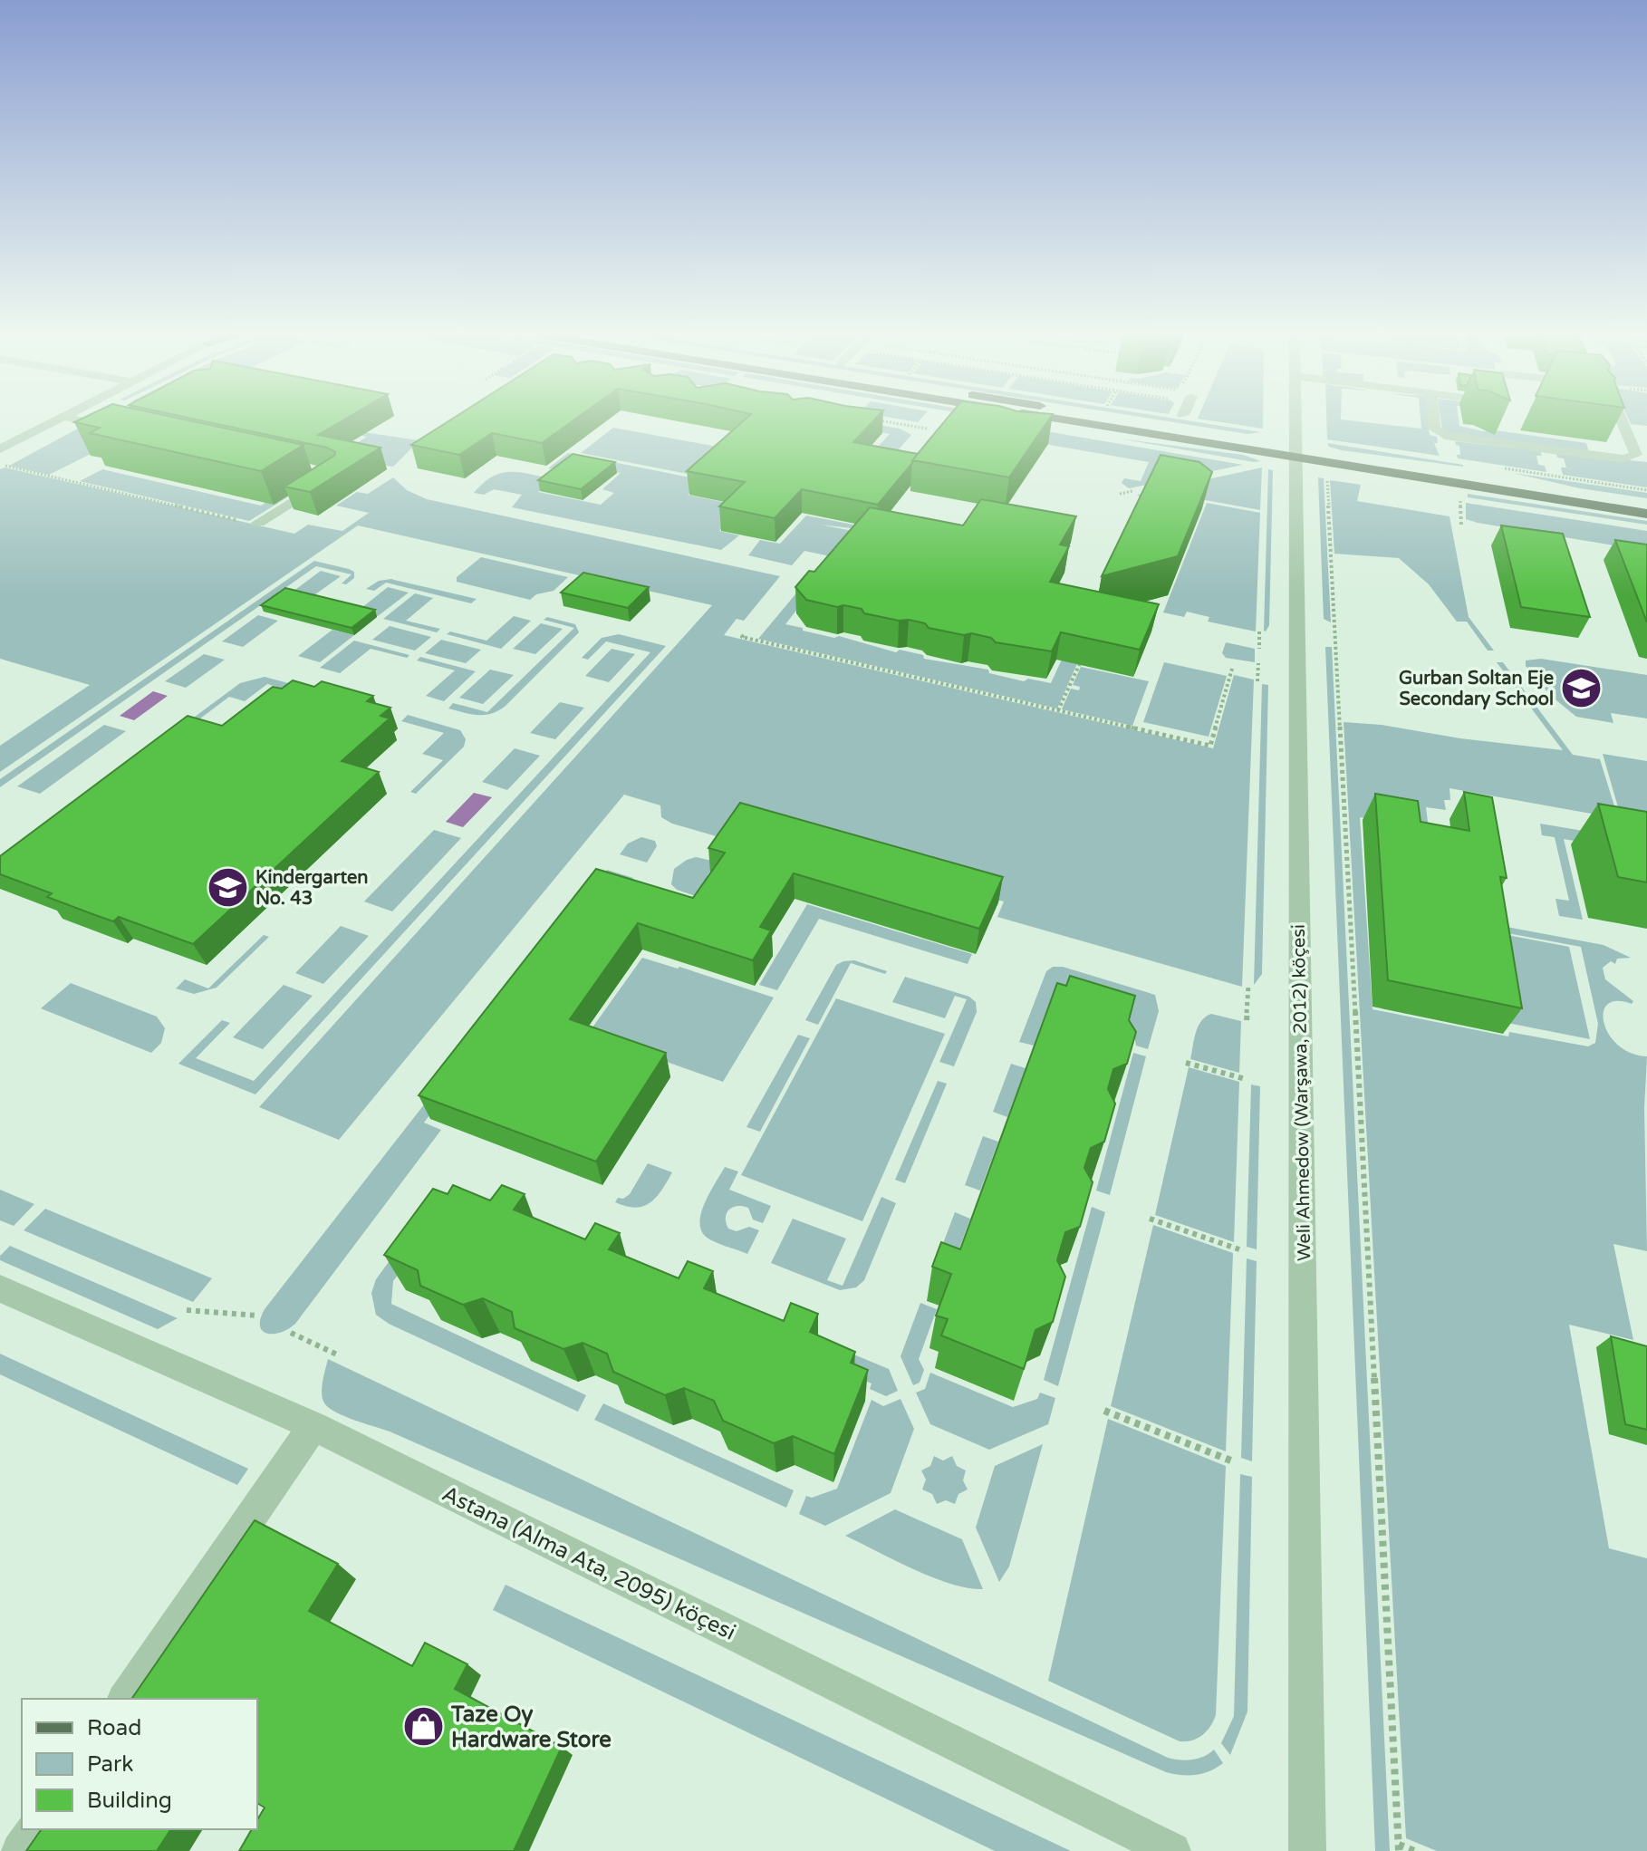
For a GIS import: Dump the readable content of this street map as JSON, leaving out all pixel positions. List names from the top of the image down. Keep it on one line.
{"streets":{"street":["Weli Ahmedow (Warşawa, 2012) köçesi","Astana (Alma Ata, 2095) köçesi"]},"places":{"school or university":["Gurban Soltan Eje Secondary School","Kindergarten No. 43"],"shop":["Taze Oy Hardware Store"]},"legend":["Road","Park","Building"]}
